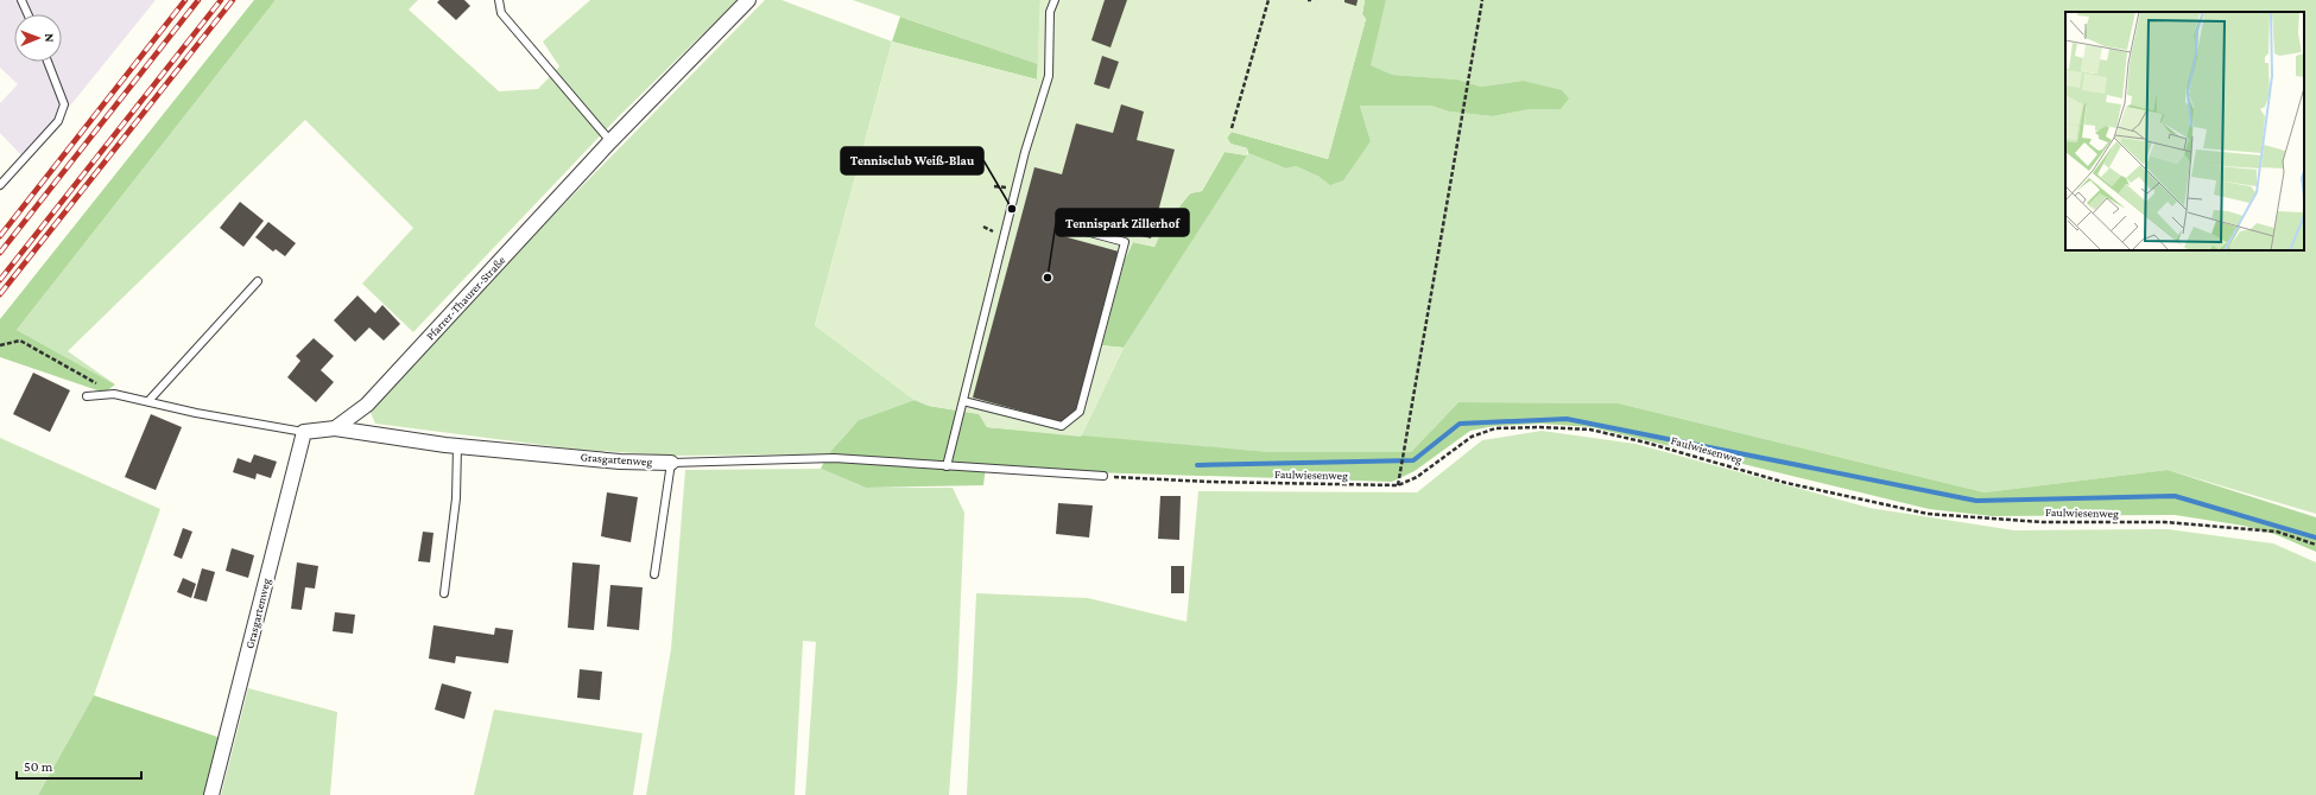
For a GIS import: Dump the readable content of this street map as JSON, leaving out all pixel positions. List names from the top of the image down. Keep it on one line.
{"streets":{"street":["Pfarrer-Thaurer-Straße","Grasgartenweg"],"path":["Faulwiesenweg"]},"crossings":[["Pfarrer-Thaurer-Straße","Grasgartenweg"]],"places":["Tennisclub Weiß-Blau","Tennispark Zillerhof"],"scale_bar":"50 m","north":"right"}
